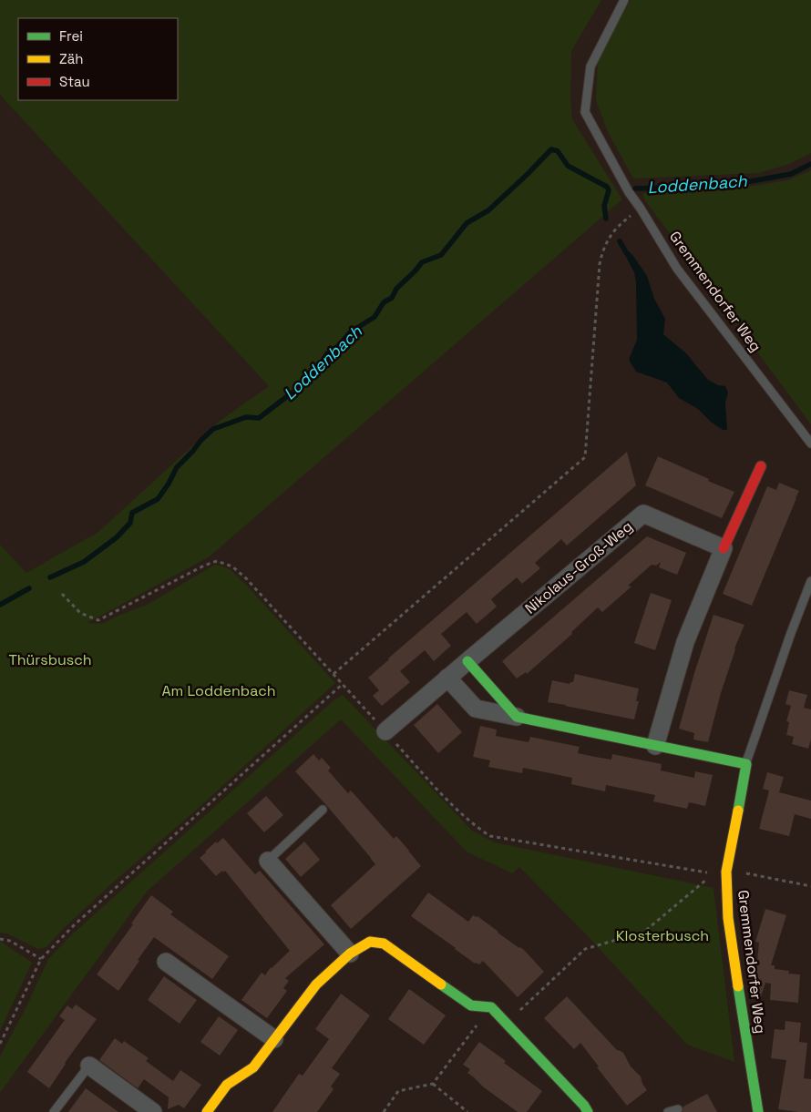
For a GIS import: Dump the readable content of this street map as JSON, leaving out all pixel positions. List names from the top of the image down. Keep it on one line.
{"streets":{"street":["Gremmendorfer Weg","Nikolaus-Groß-Weg"]},"water":["Loddenbach"],"parks":["Thürsbusch","Am Loddenbach","Klosterbusch"],"legend":["Frei","Zäh","Stau"]}
